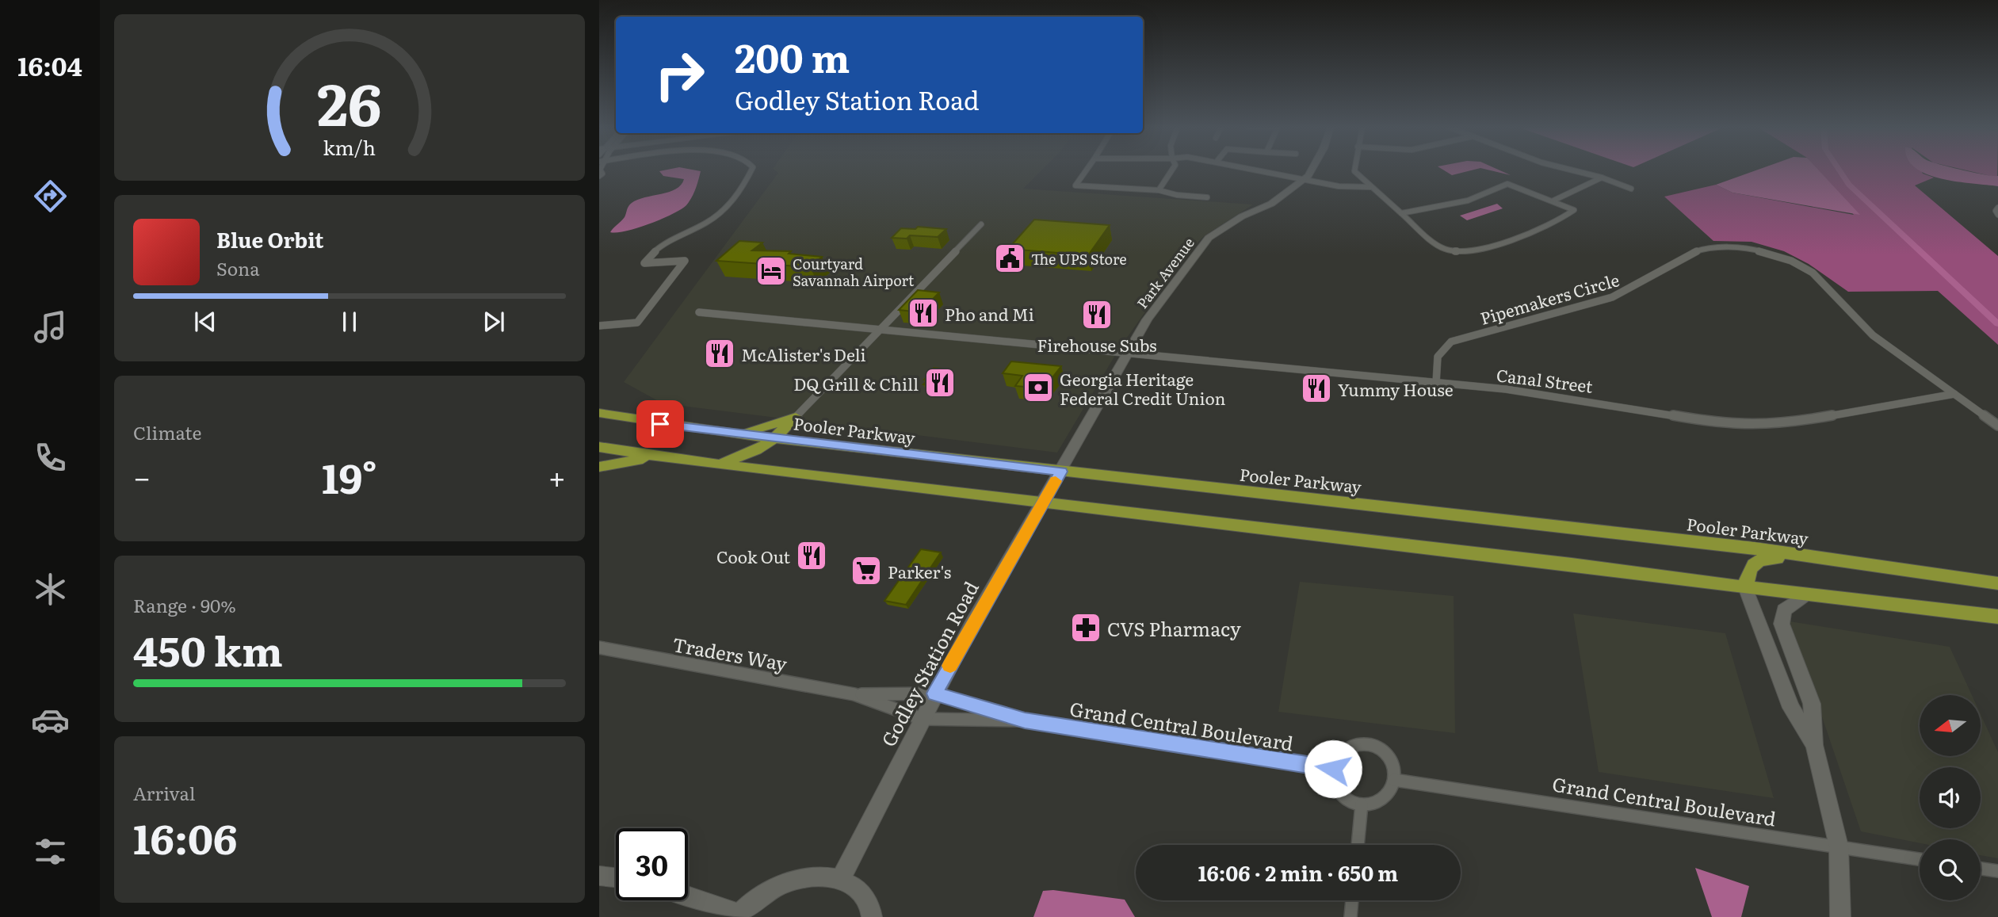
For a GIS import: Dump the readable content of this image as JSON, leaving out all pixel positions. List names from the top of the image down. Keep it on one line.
{"streets":{"main road":["Pooler Parkway"],"street":["Park Avenue","Pipemakers Circle","Canal Street","Traders Way","Godley Station Road","Grand Central Boulevard"]},"crossings":[["Park Avenue","Canal Street"],["Park Avenue","Pooler Parkway"],["Park Avenue","Godley Station Road"],["Pipemakers Circle","Canal Street"],["Pooler Parkway","Godley Station Road"],["Traders Way","Godley Station Road"],["Traders Way","Grand Central Boulevard"],["Godley Station Road","Grand Central Boulevard"]],"places":{"public building":["The UPS Store"],"hotel":["Courtyard Savannah Airport"],"restaurant":["Pho and Mi","Firehouse Subs","McAlister's Deli","DQ Grill & Chill","Yummy House","Cook Out"],"bank":["Georgia Heritage Federal Credit Union"],"supermarket":["Parker's"],"pharmacy":["CVS Pharmacy"]},"north":"left","page":{"tabs":"16:04","turn":["200 m","Godley Station Road"],"song":["Blue Orbit","Sona"],"tile":["Climate",["Range · 90%","450 km"],["Arrival","16:06"]],"heat":["−","19°","+"],"limit":"30","trip":"16:06 · 2 min · 650 m","gauge":["26","km/h"]}}
